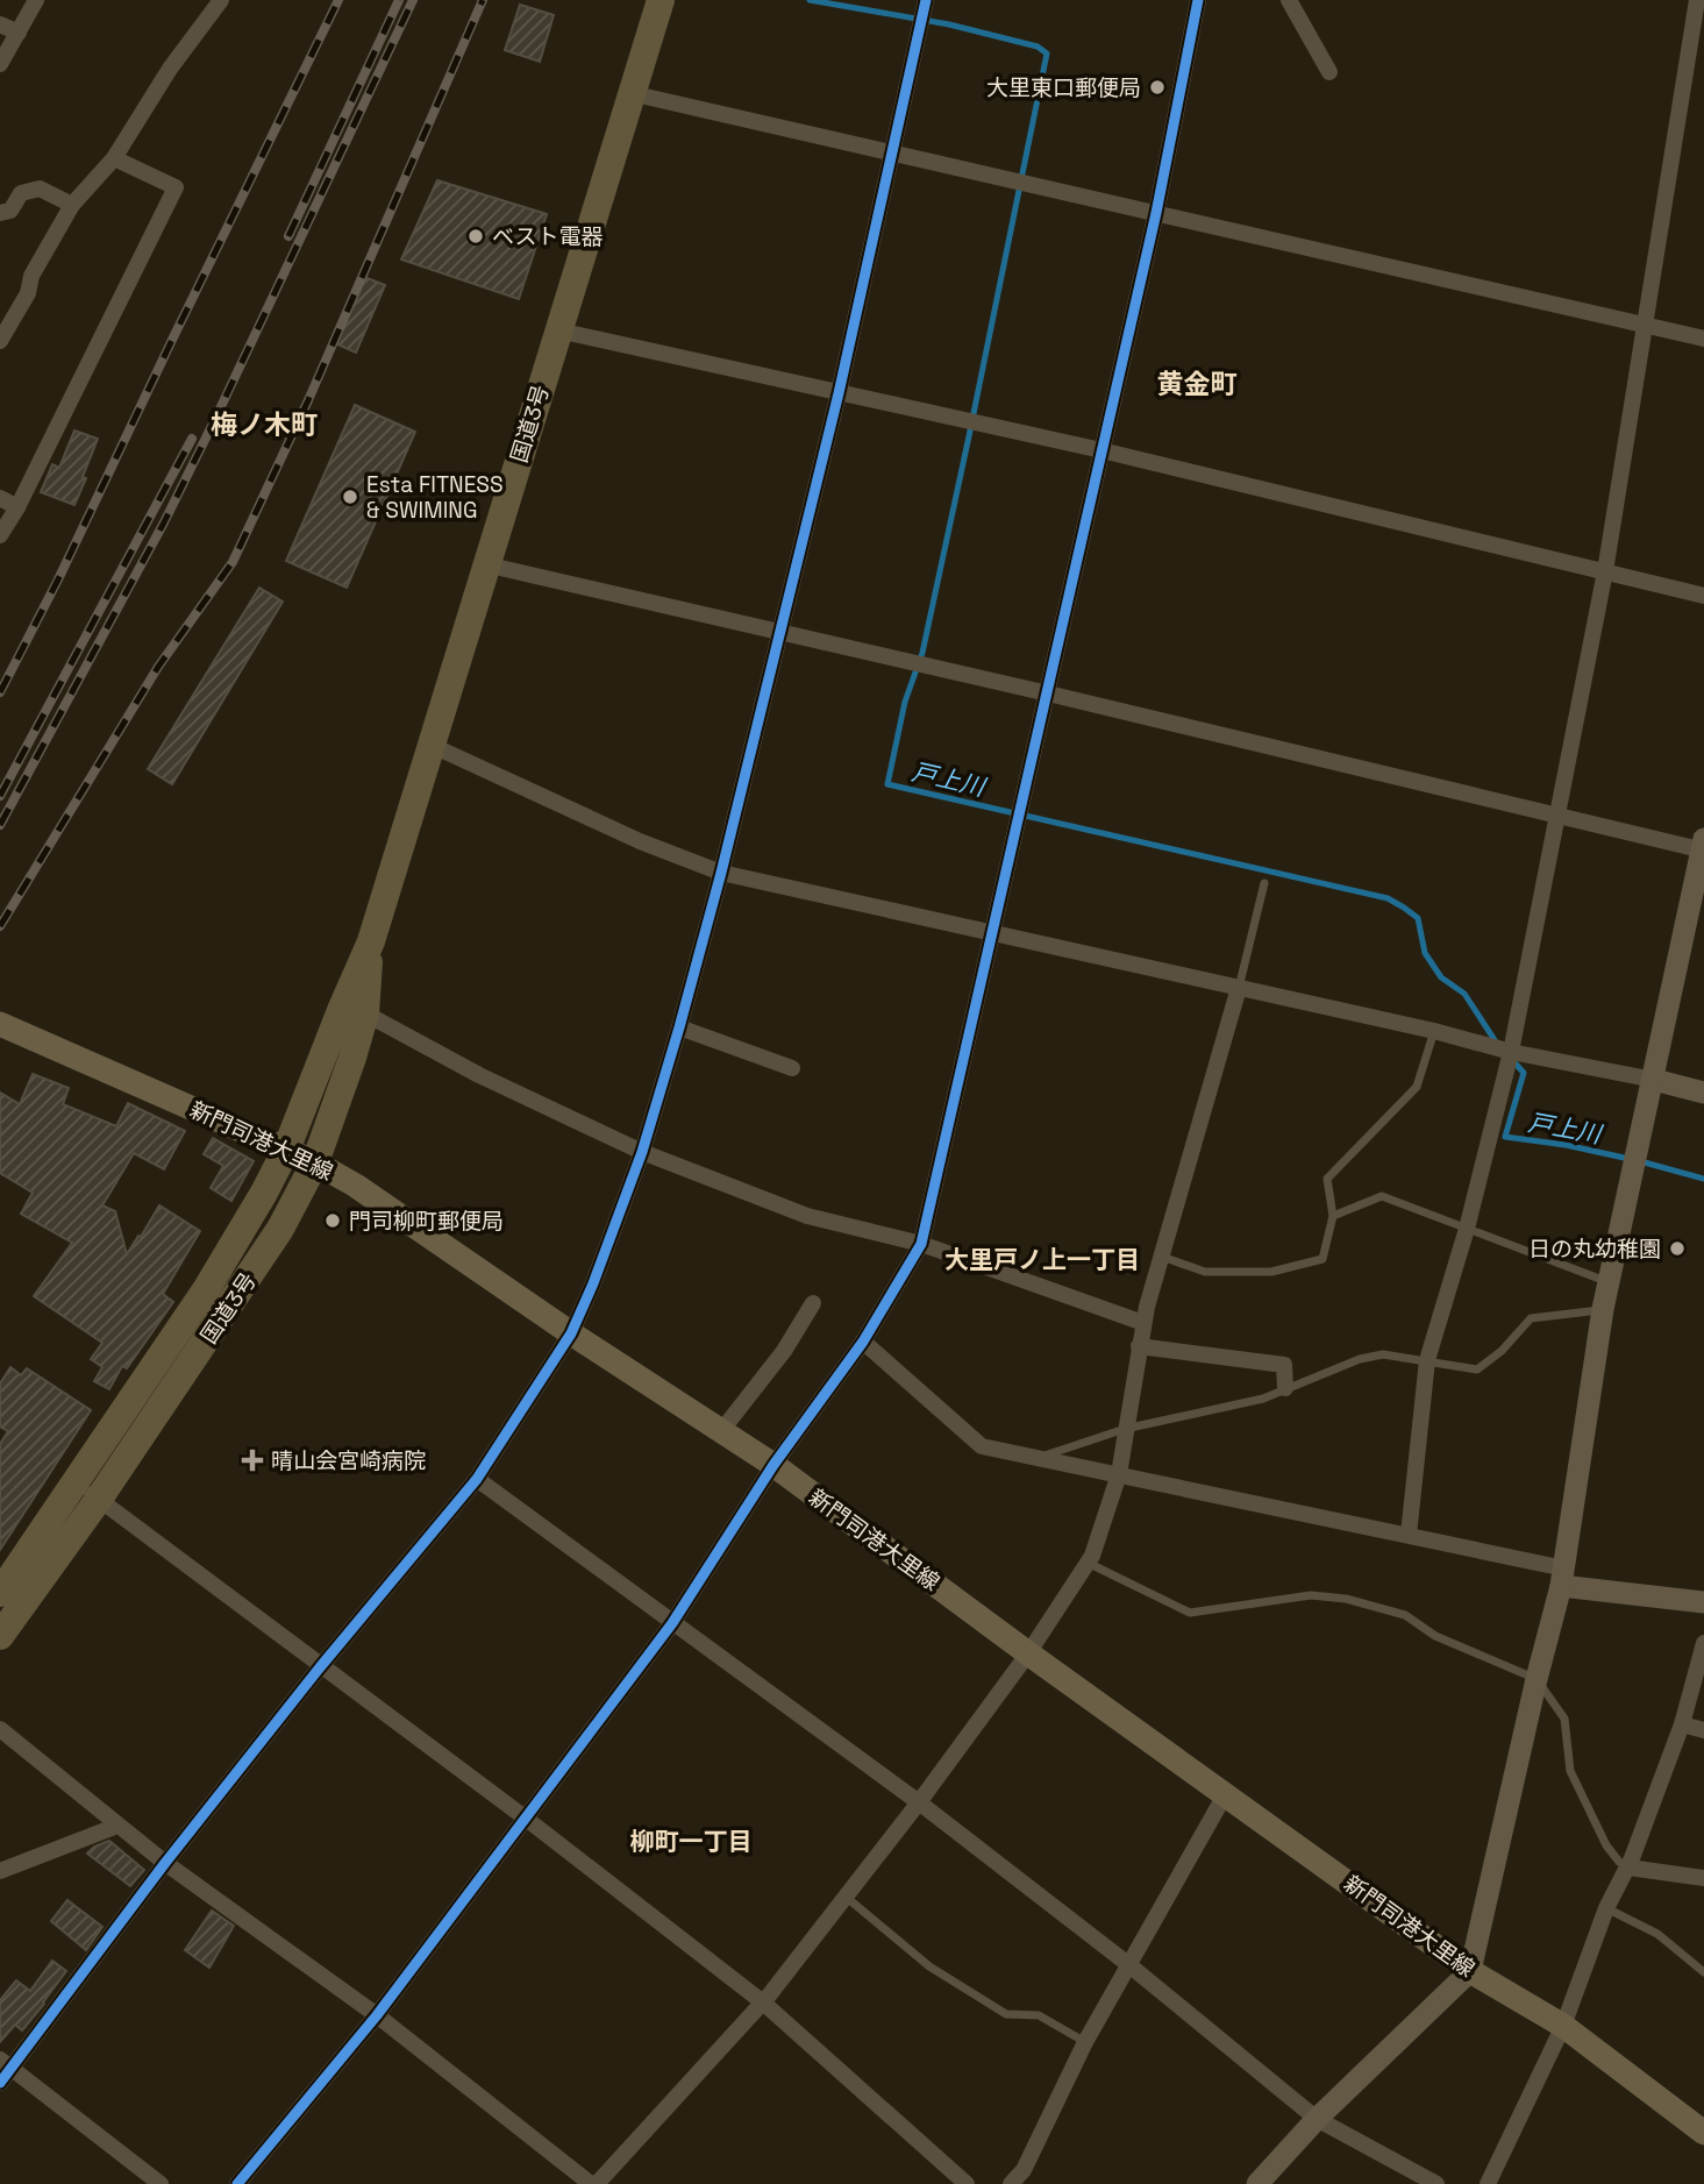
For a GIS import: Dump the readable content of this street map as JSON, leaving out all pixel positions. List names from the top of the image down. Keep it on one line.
{"streets":{"highway":["国道3号"],"main road":["新門司港大里線"]},"crossings":[["国道3号","新門司港大里線"]],"districts":["黄金町","梅ノ木町","大里戸ノ上一丁目","柳町一丁目"],"water":["戸上川"],"places":{"other":["大里東口郵便局","ベスト電器","Esta FITNESS & SWIMING","門司柳町郵便局","日の丸幼稚園"],"health":["晴山会宮崎病院"]}}
